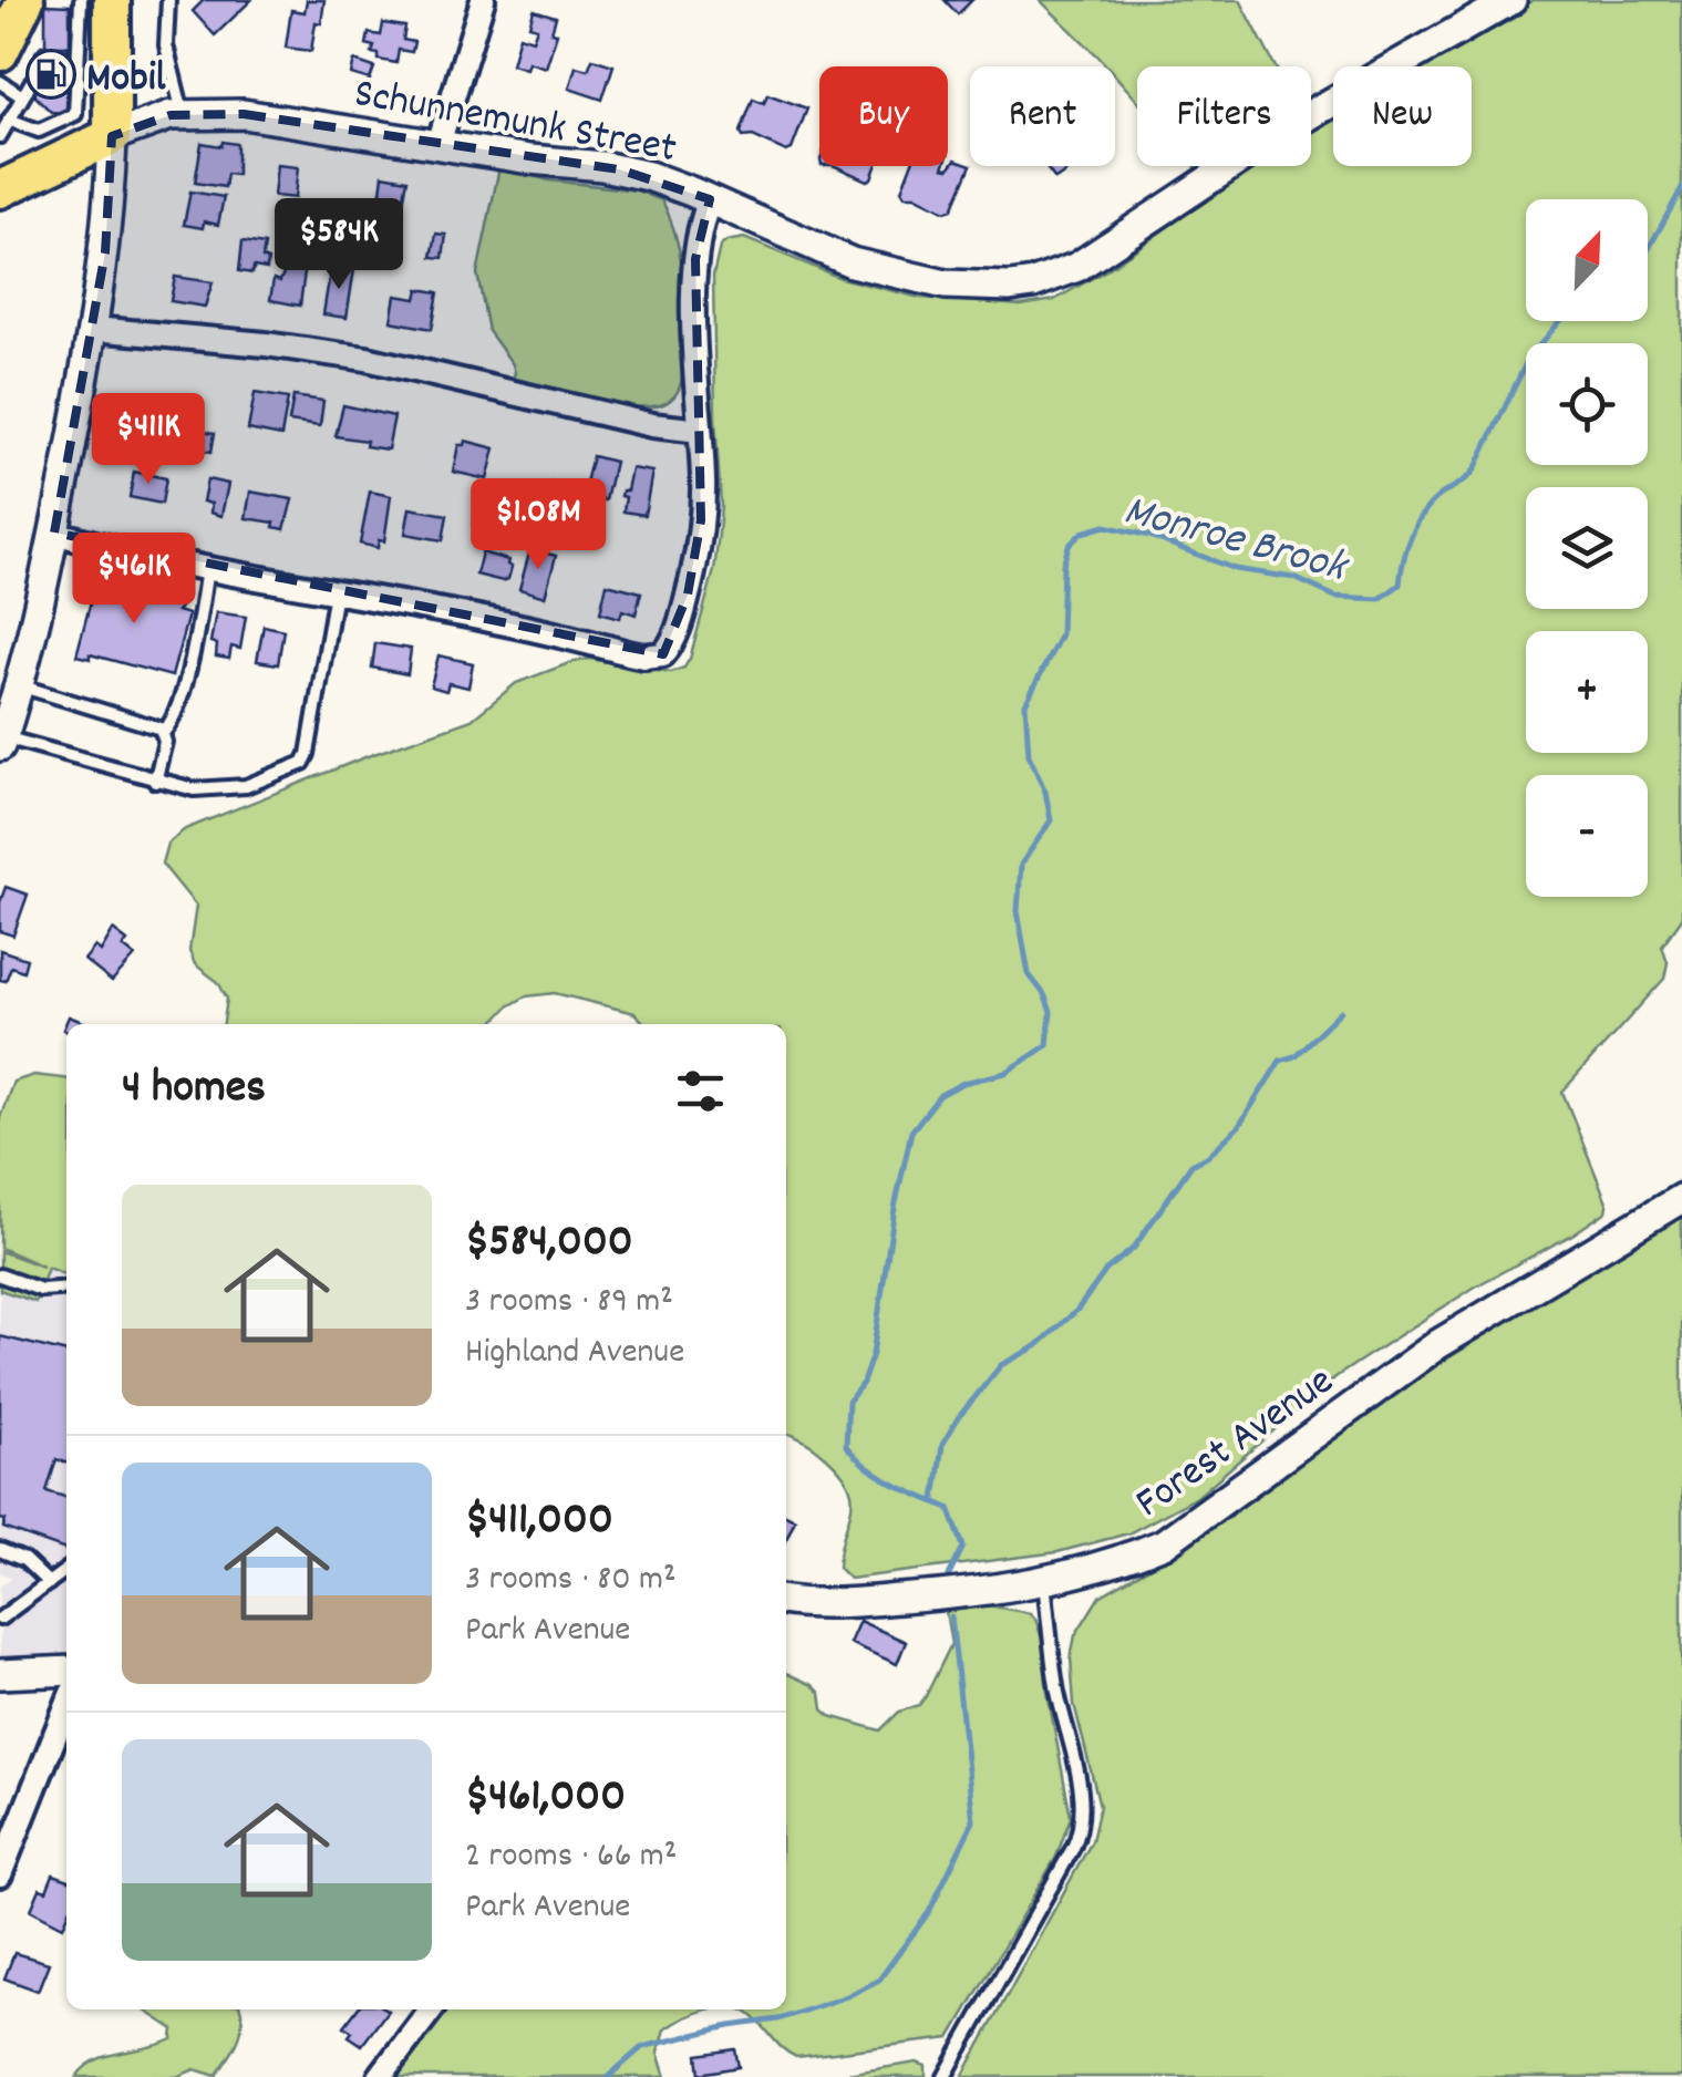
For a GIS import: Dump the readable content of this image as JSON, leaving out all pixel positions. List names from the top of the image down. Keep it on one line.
{"streets":{"street":["Schunnemunk Street","Forest Avenue"]},"water":["Monroe Brook"],"places":{"fuel station":["Mobil"]},"north":"top right","page":{"chip":["Buy","Rent","Filters","New"],"price":["$584K","$411K","$1.08M","$461K"],"map_buttons":["+","−"],"heading":"4 homes","list":[{"name":"$584,000","note":"3 rooms · 89 m² · Highland Avenue"},{"name":"$411,000","note":"3 rooms · 80 m² · Park Avenue"},{"name":"$461,000","note":"2 rooms · 66 m² · Park Avenue"}]}}
